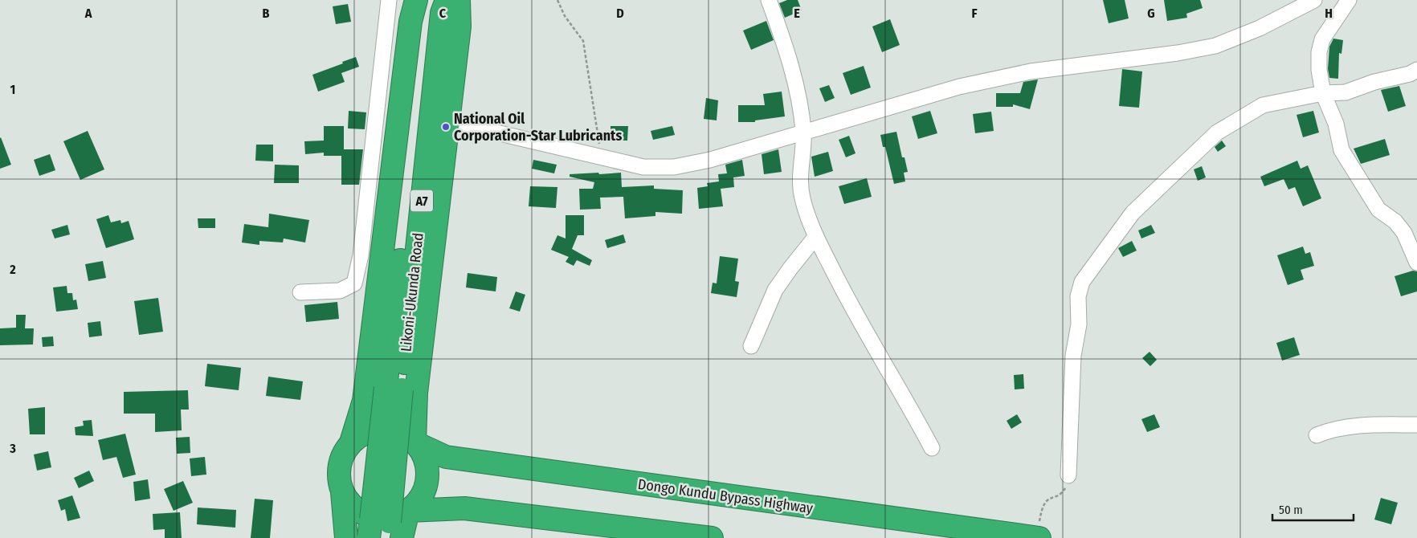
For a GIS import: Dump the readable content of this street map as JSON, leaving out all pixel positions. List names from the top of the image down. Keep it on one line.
{"streets":{"highway":["A7","Likoni-Ukunda Road","Dongo Kundu Bypass Highway"]},"places":["National Oil Corporation-Star Lubricants"],"scale_bar":"50 m","grid":{"columns":["A","B","C","D","E","F","G","H"],"rows":["1","2","3"]}}
